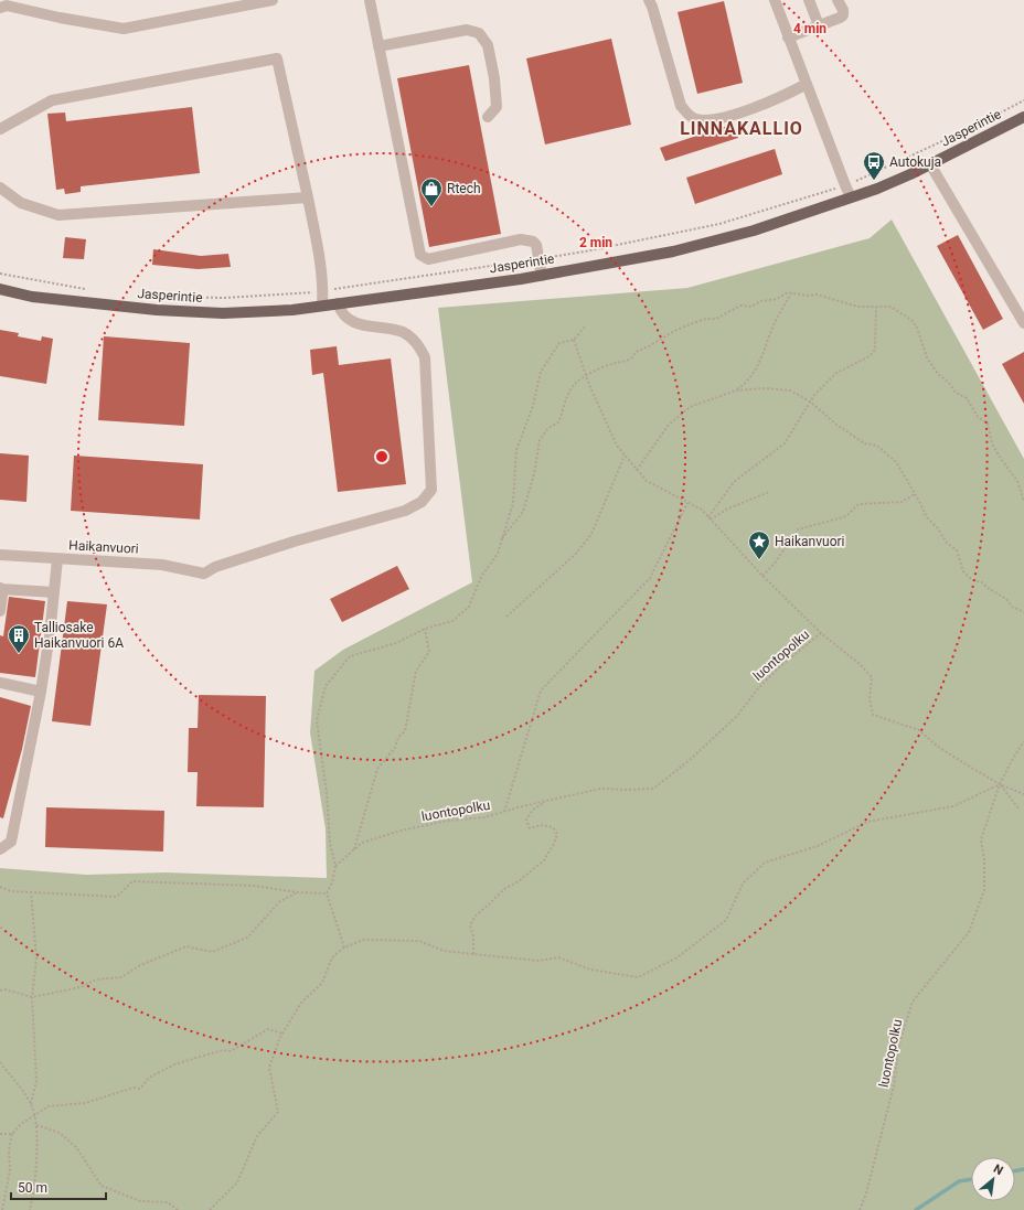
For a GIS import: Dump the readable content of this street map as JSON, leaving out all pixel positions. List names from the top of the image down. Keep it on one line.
{"streets":{"main road":["Jasperintie"],"street":["Haikanvuori"],"path":["luontopolku"]},"crossings":[["Jasperintie","Haikanvuori"]],"districts":["LINNAKALLIO"],"places":{"bus stop":["Autokuja"],"shop":["Rtech"],"place":["Haikanvuori"],"building":["Talliosake Haikanvuori 6A"]},"scale_bar":"50 m","north":"top right","rings":["4 min","2 min"]}
